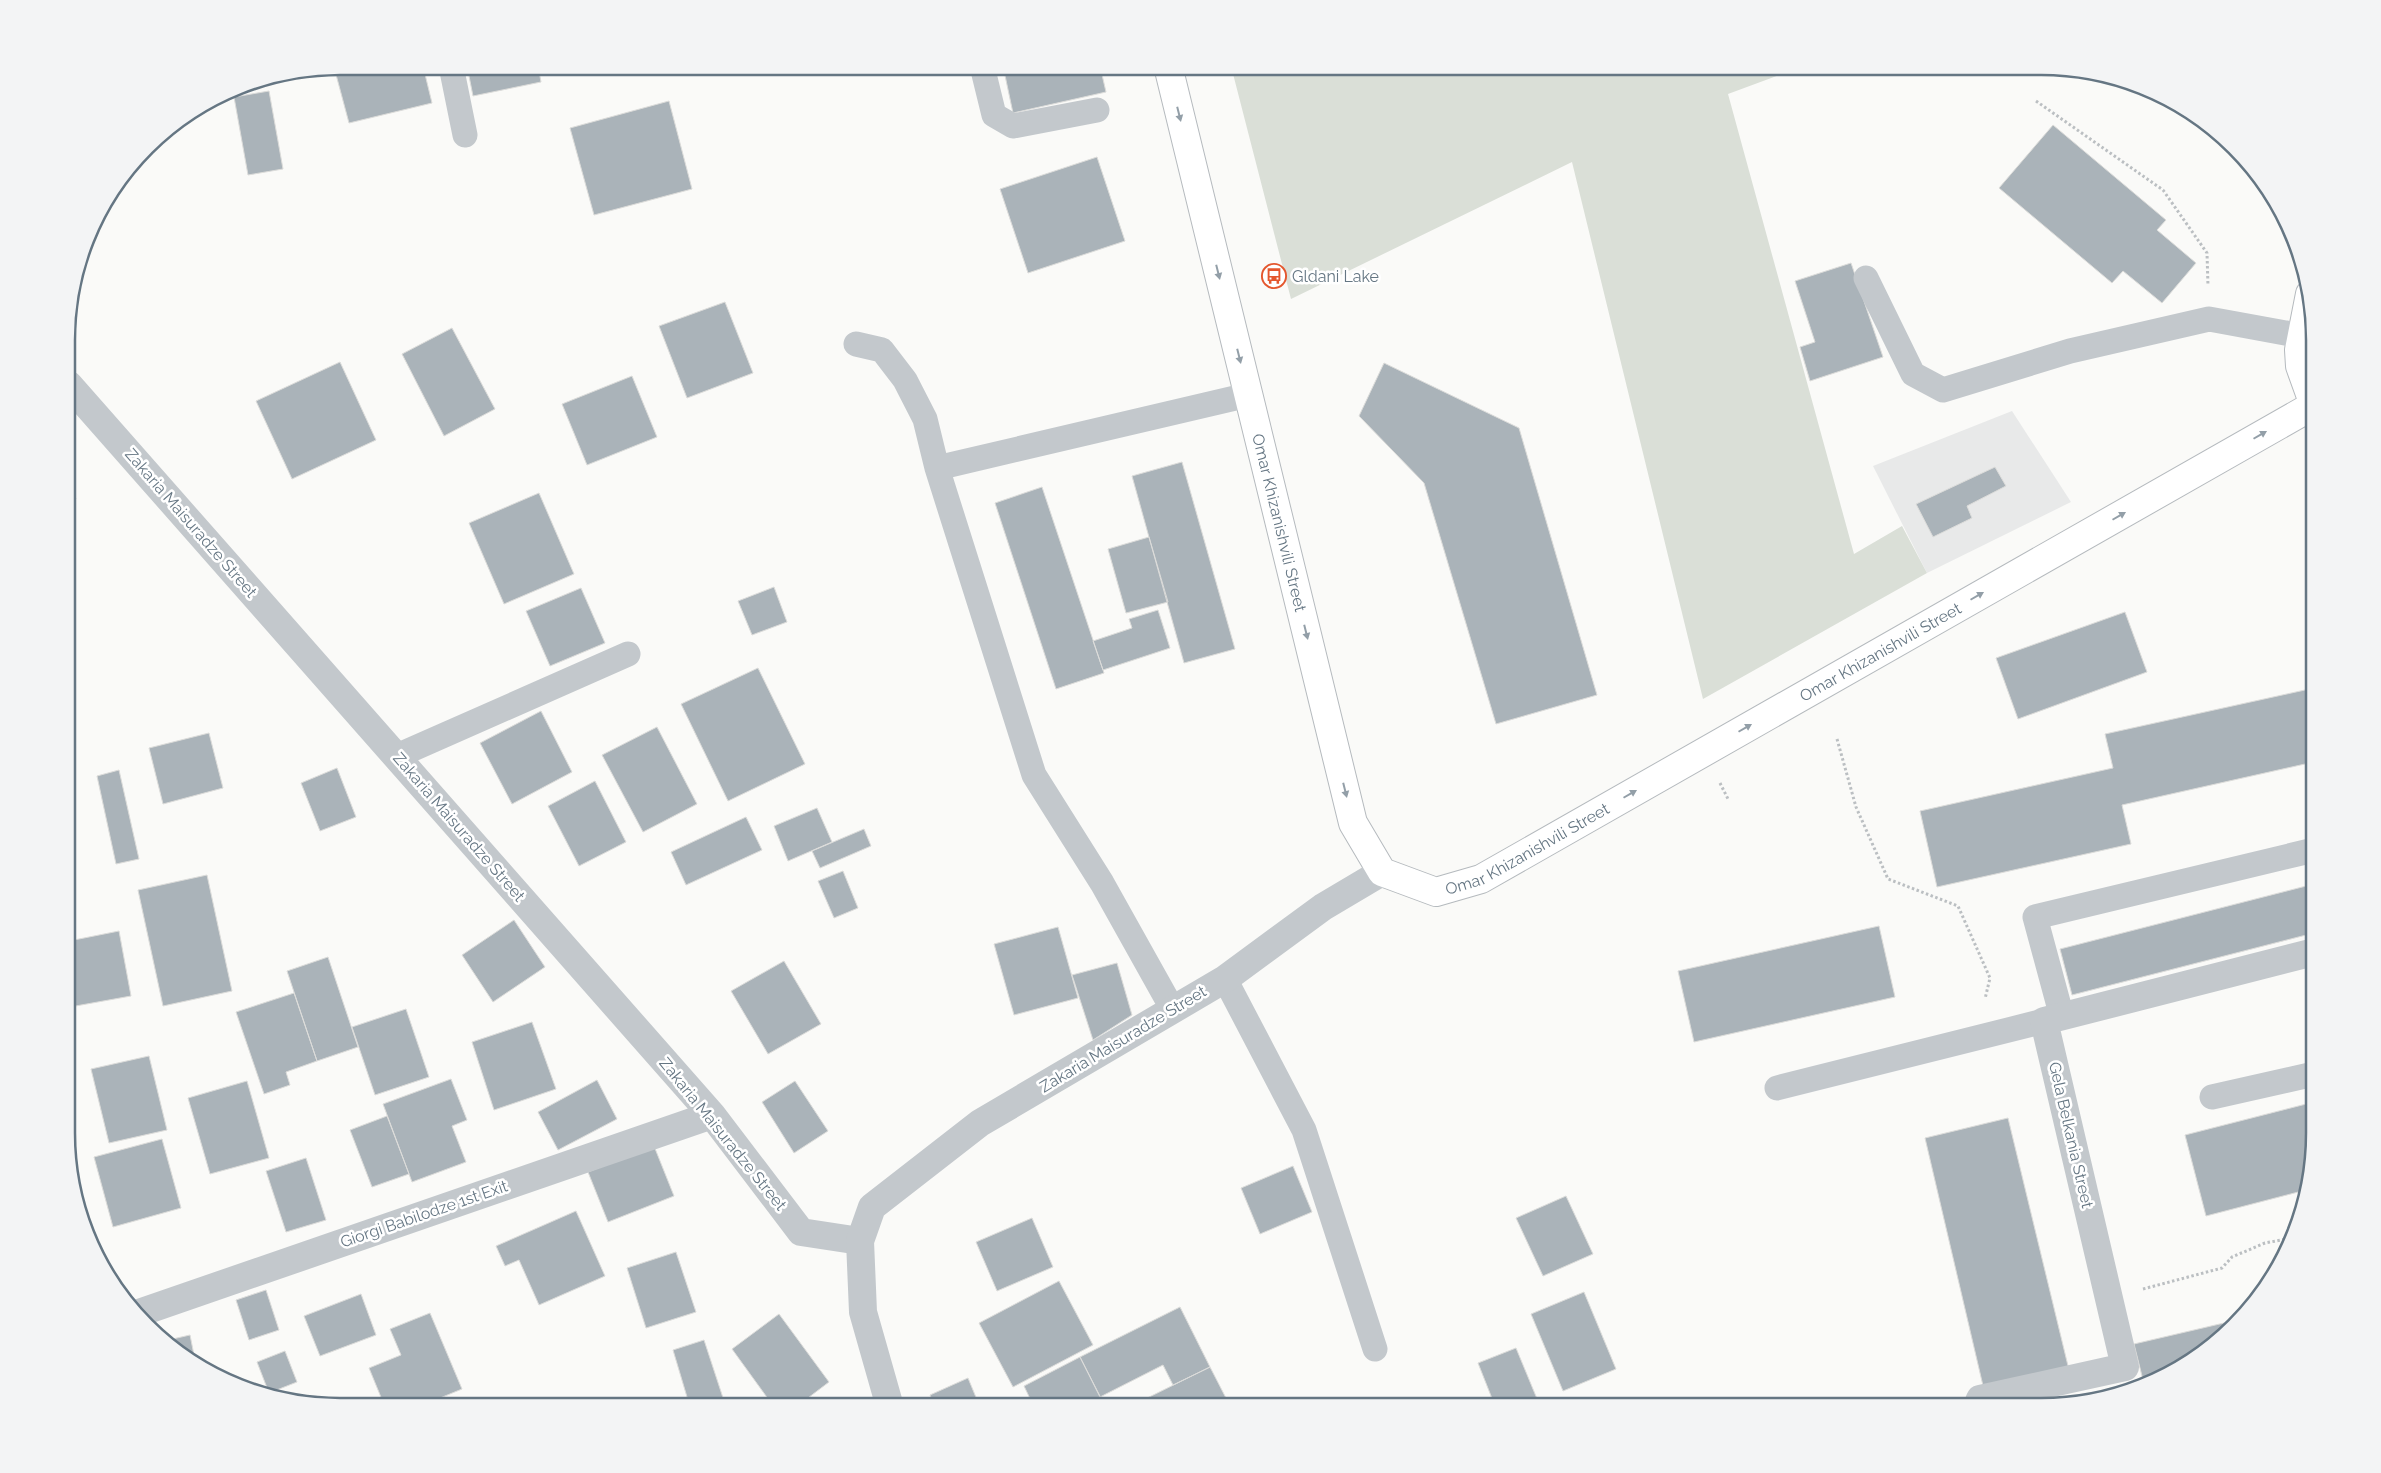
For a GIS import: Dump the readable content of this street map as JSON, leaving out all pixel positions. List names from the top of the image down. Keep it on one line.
{"streets":{"main road":["Omar Khizanishvili Street"],"street":["Zakaria Maisuradze Street","Gela Belkania Street","Giorgi Babilodze 1st Exit"]},"crossings":[["Omar Khizanishvili Street","Zakaria Maisuradze Street"],["Zakaria Maisuradze Street","Giorgi Babilodze 1st Exit"]],"places":{"bus stop":["Gldani Lake"]}}
